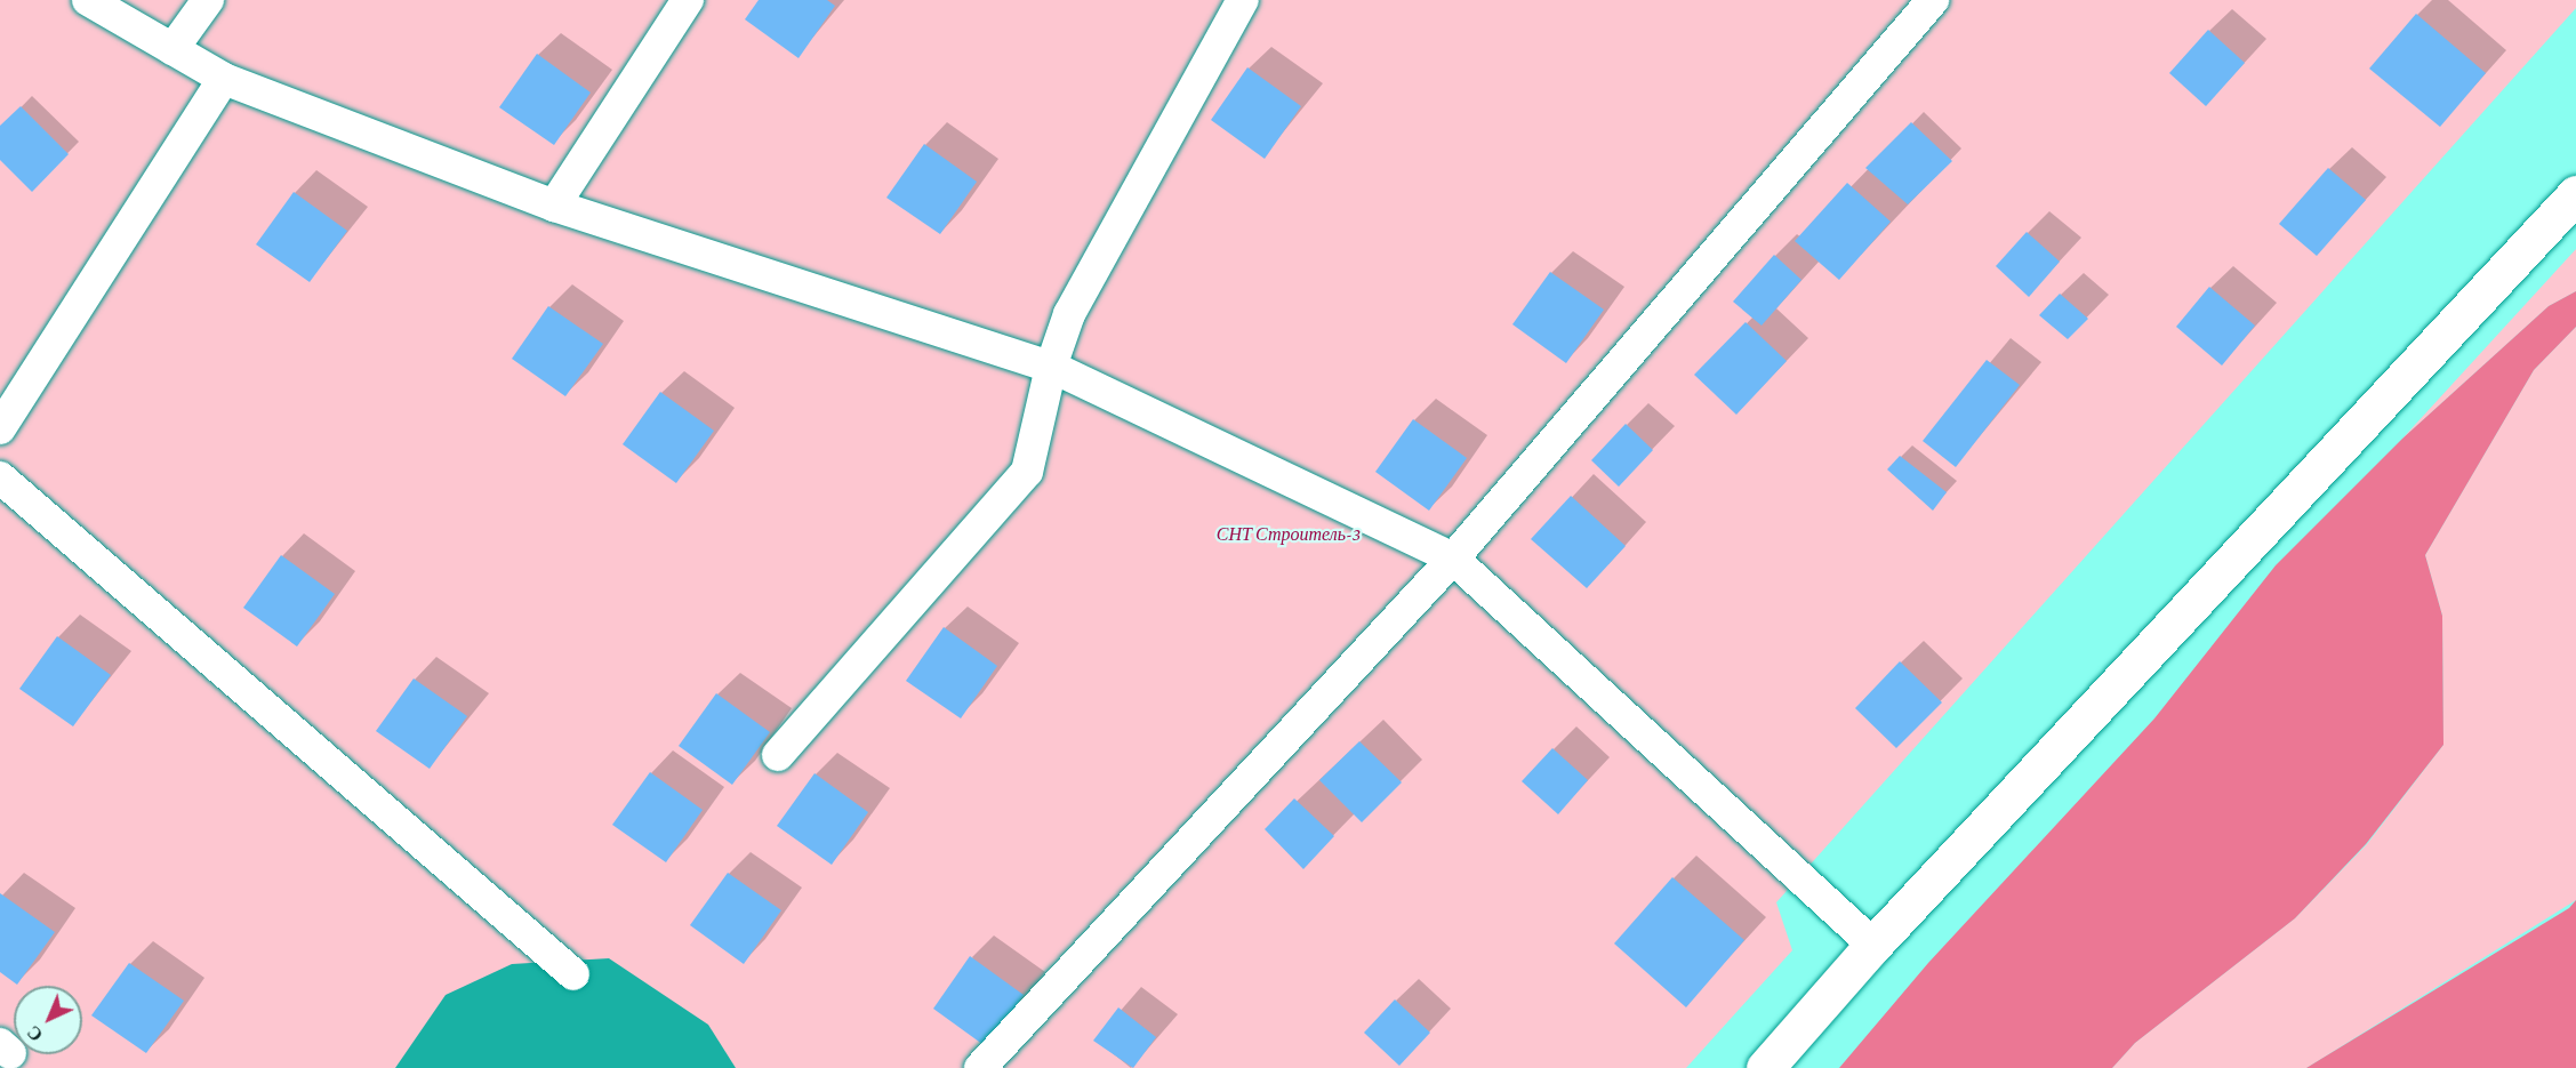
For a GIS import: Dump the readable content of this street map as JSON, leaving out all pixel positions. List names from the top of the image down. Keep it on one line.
{"parks":["СНТ Строитель-3"],"north":"bottom left"}
